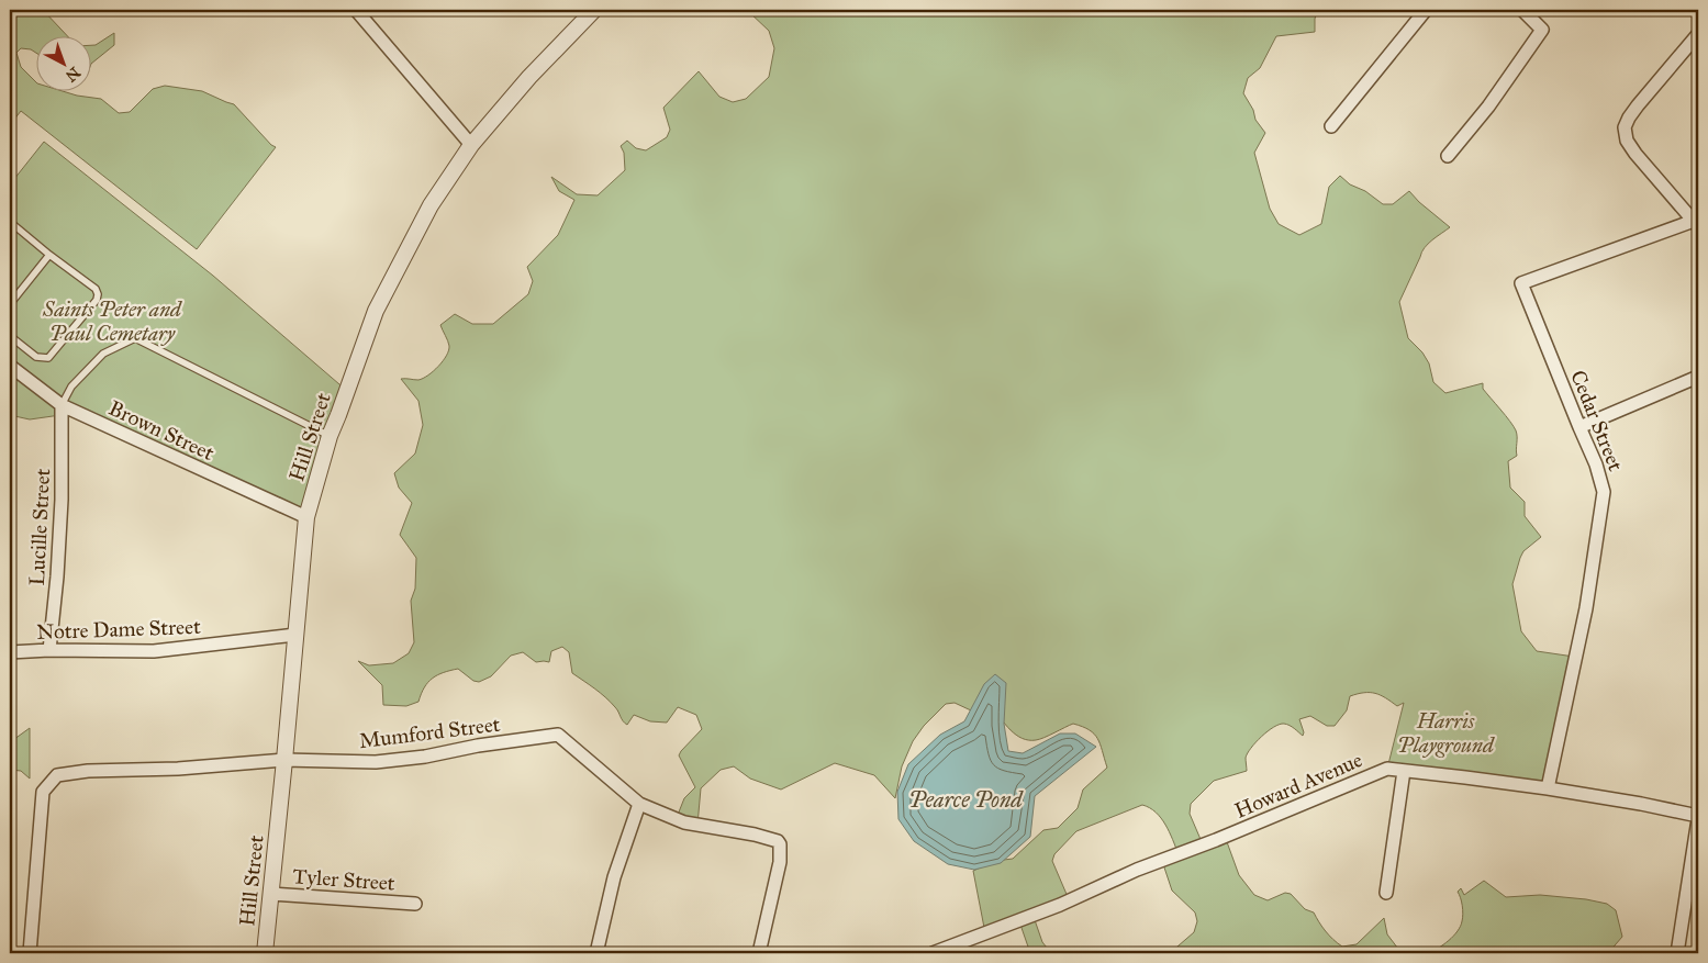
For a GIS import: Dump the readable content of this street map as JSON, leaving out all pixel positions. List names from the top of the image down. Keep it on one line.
{"streets":{"street":["Cedar Street","Brown Street","Hill Street","Lucille Street","Notre Dame Street","Mumford Street","Howard Avenue","Tyler Street"]},"crossings":[["Cedar Street","Howard Avenue"],["Brown Street","Hill Street"],["Brown Street","Lucille Street"],["Hill Street","Notre Dame Street"],["Hill Street","Mumford Street"],["Hill Street","Tyler Street"],["Lucille Street","Notre Dame Street"]],"water":["Pearce Pond"],"parks":["Saints Peter and Paul Cemetary","Harris Playground"],"north":"bottom right"}
